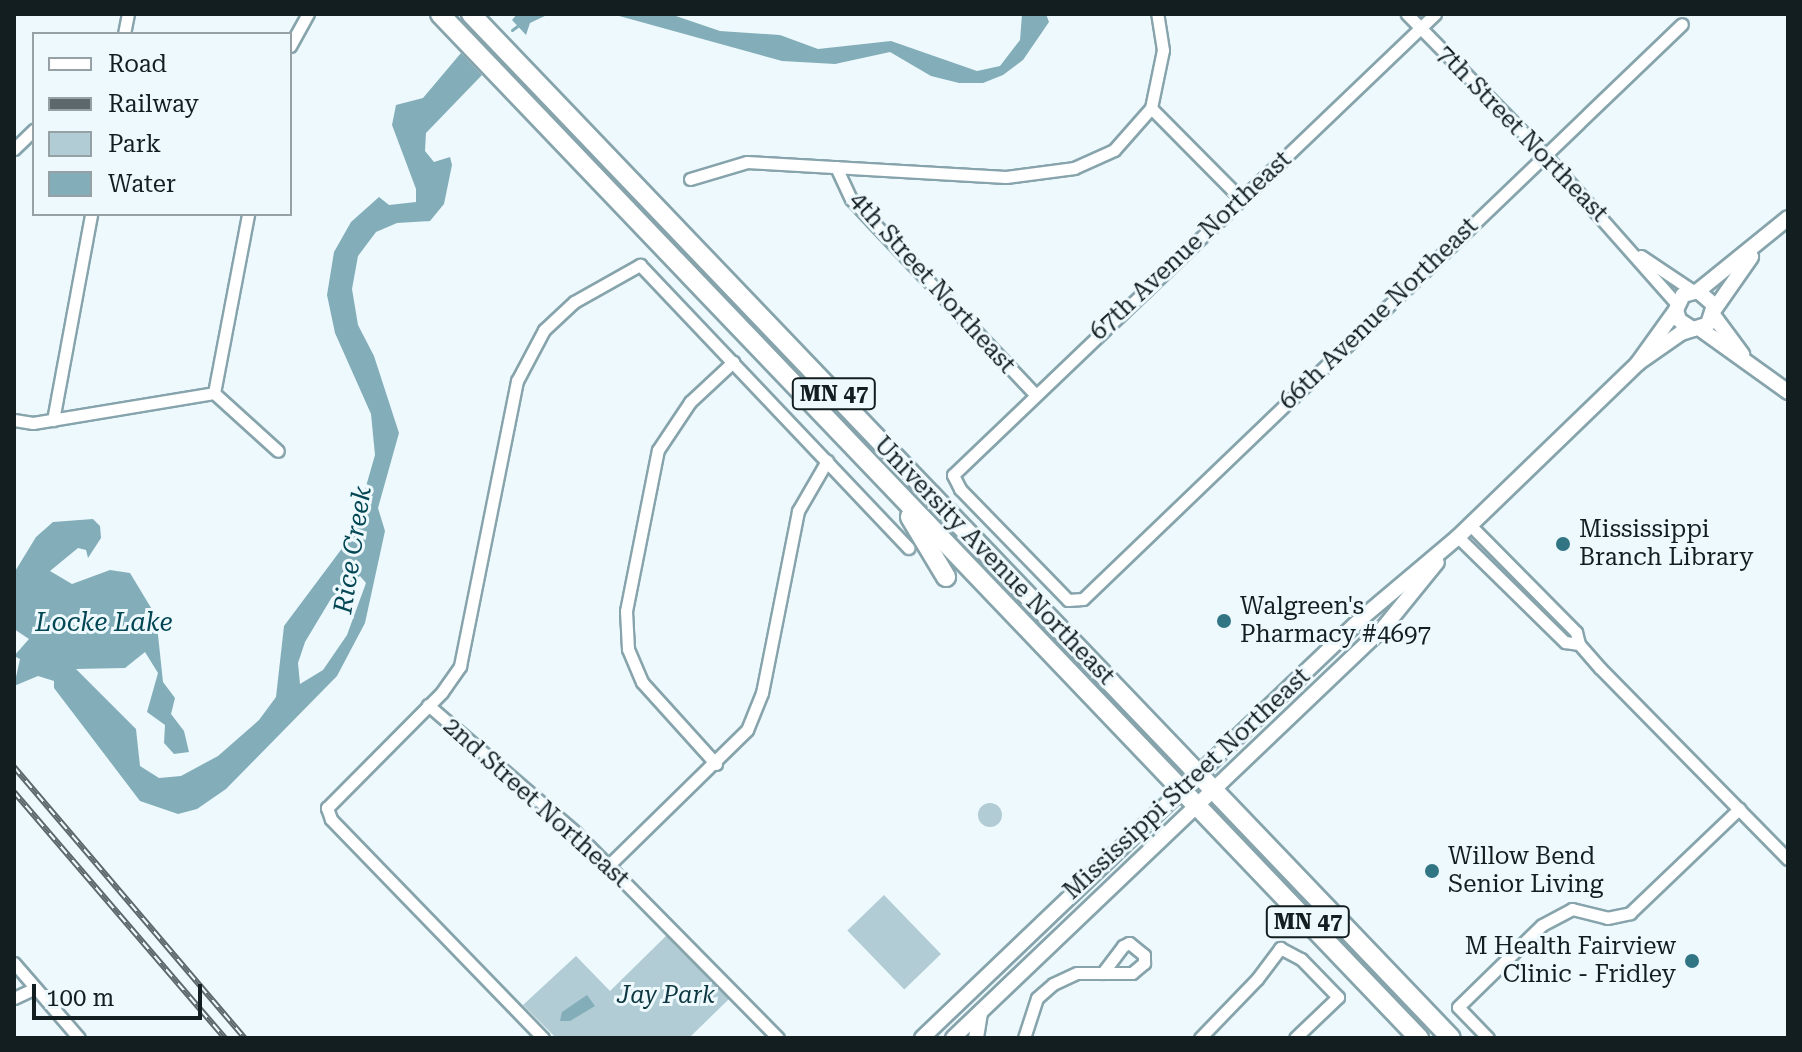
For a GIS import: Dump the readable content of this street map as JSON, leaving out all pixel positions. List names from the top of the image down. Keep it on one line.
{"streets":{"main road":["MN 47","University Avenue Northeast"],"street":["7th Street Northeast","67th Avenue Northeast","4th Street Northeast","66th Avenue Northeast","Mississippi Street Northeast","2nd Street Northeast"]},"crossings":[["7th Street Northeast","67th Avenue Northeast"],["7th Street Northeast","66th Avenue Northeast"],["7th Street Northeast","Mississippi Street Northeast"],["67th Avenue Northeast","4th Street Northeast"],["67th Avenue Northeast","66th Avenue Northeast"],["University Avenue Northeast","Mississippi Street Northeast"]],"water":["Rice Creek","Locke Lake"],"parks":["Jay Park"],"places":["Mississippi Branch Library","Walgreen's Pharmacy #4697","Willow Bend Senior Living","M Health Fairview Clinic - Fridley"],"legend":["Road","Railway","Park","Water"],"scale_bar":"100 m"}
